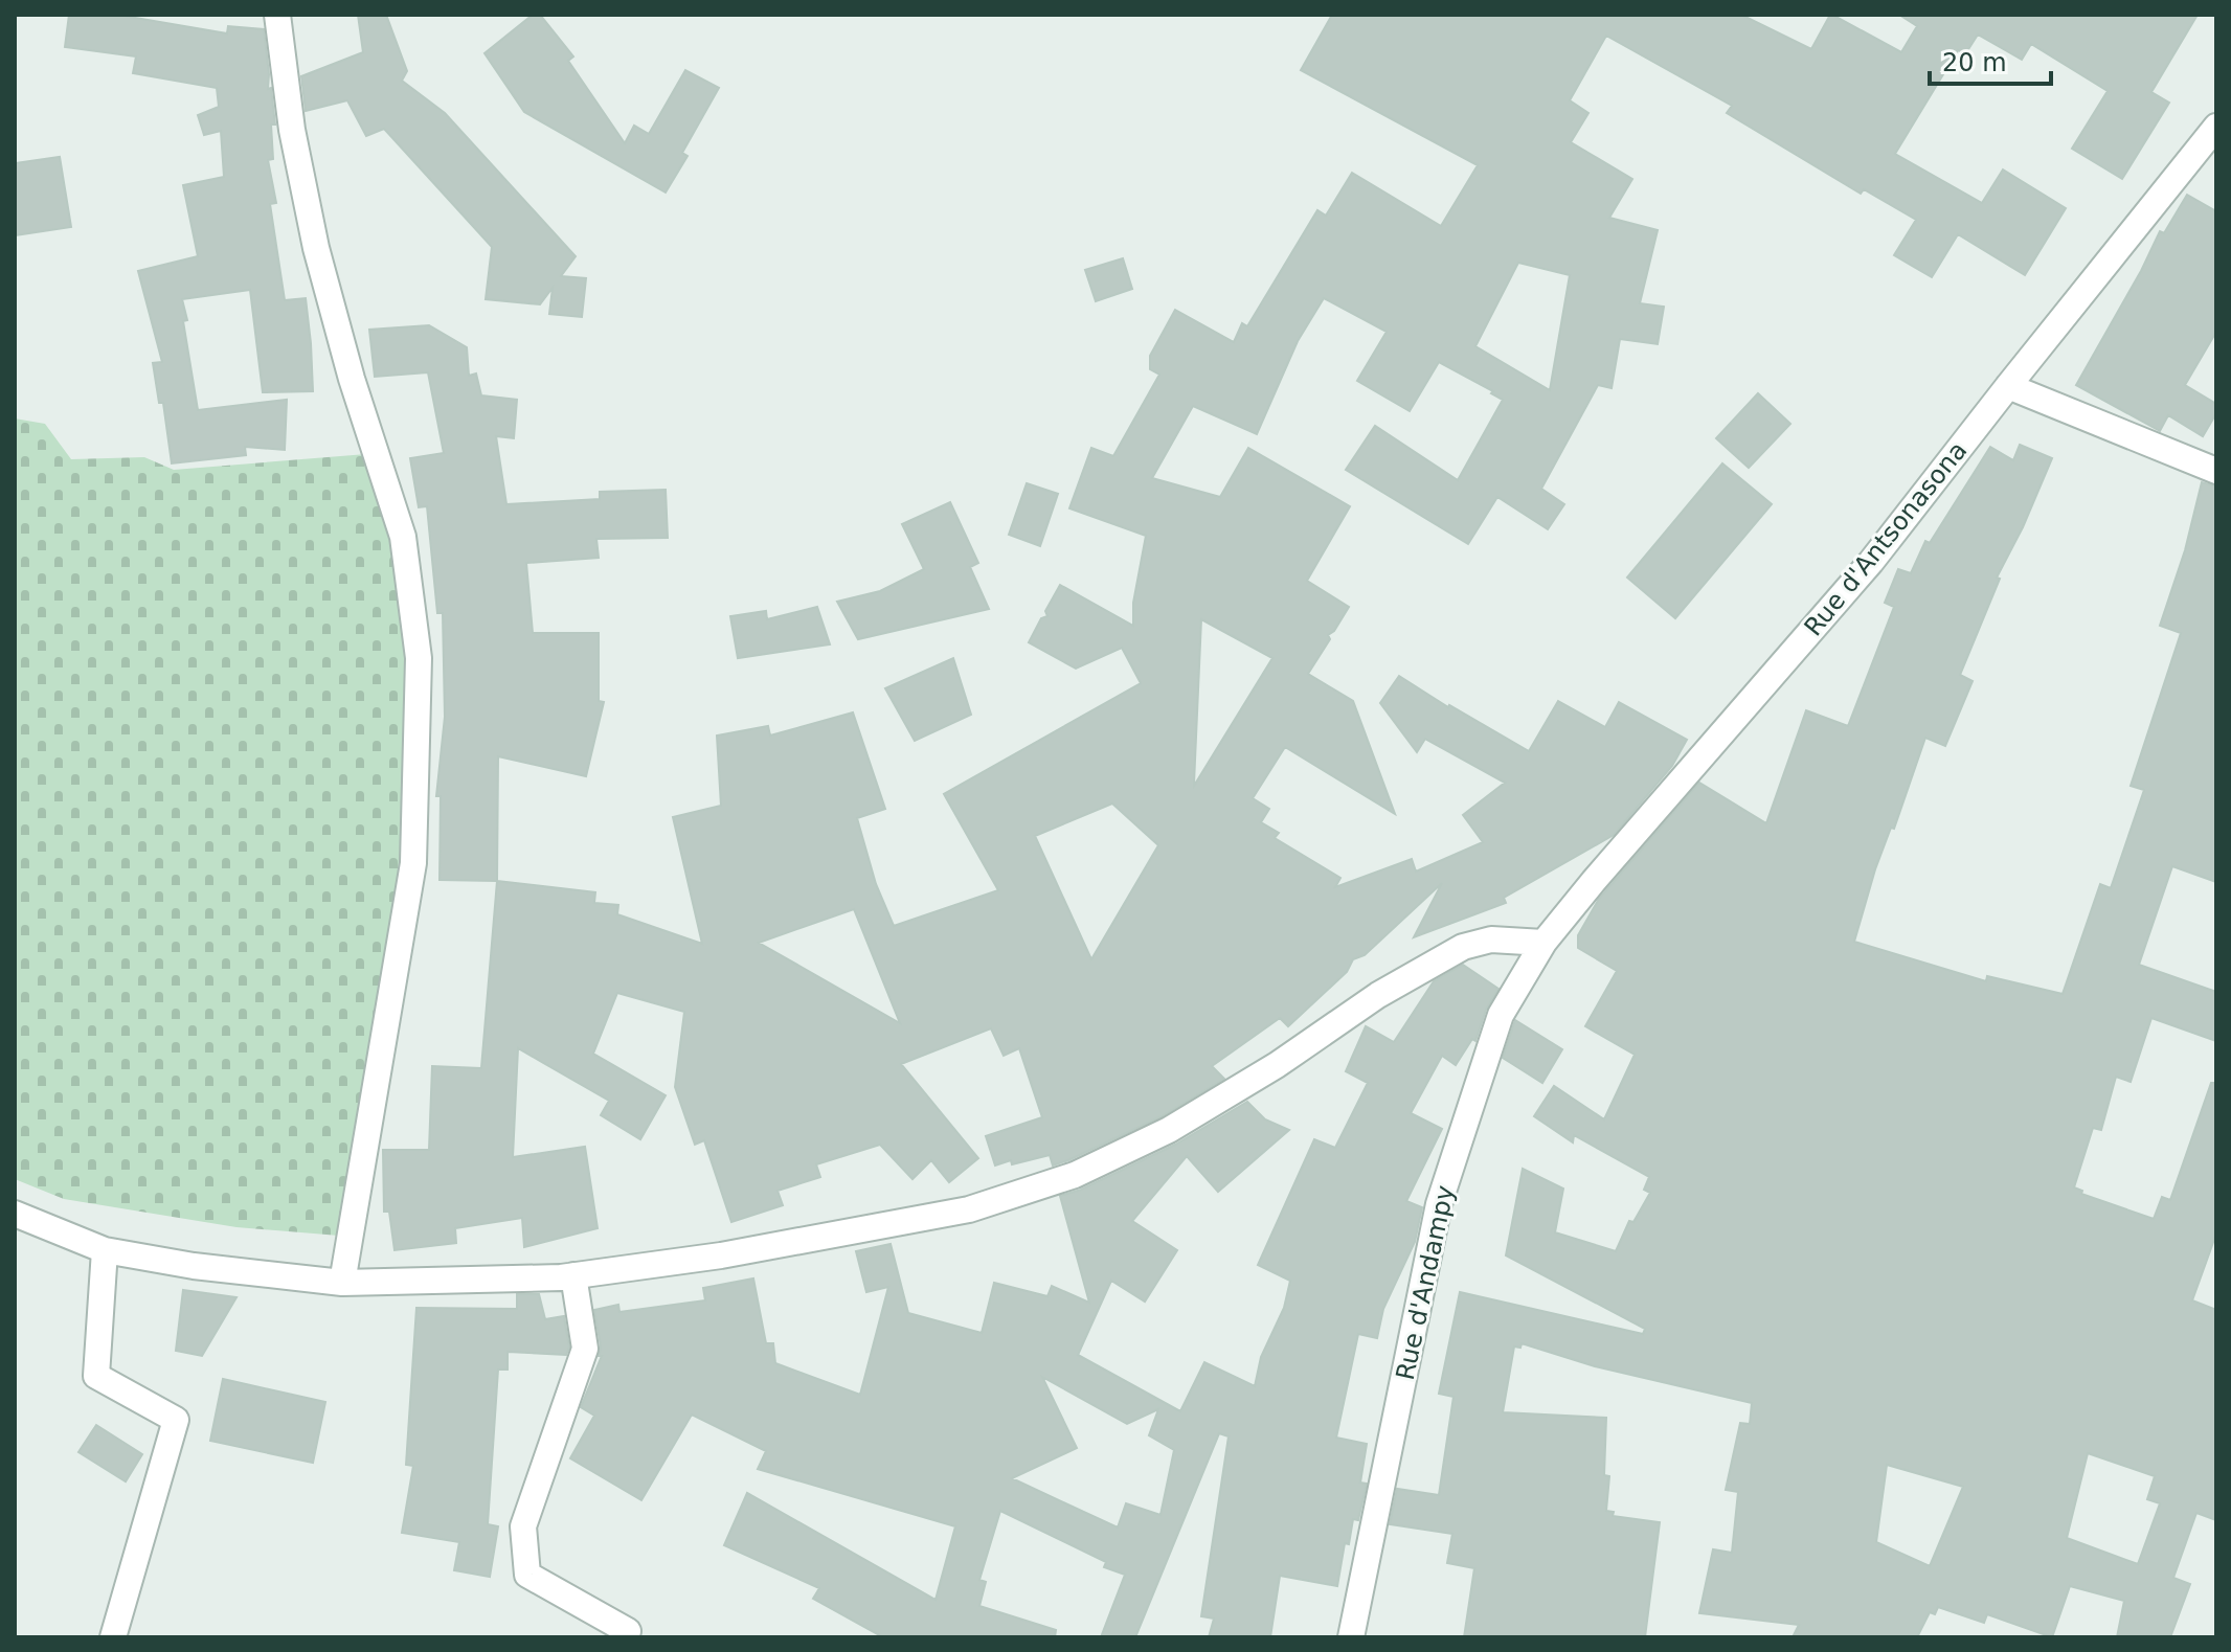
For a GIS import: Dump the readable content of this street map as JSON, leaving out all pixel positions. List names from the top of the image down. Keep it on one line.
{"streets":{"street":["Rue d'Antsonasona","Rue d'Andampy"]},"crossings":[["Rue d'Antsonasona","Rue d'Andampy"]],"scale_bar":"20 m"}
